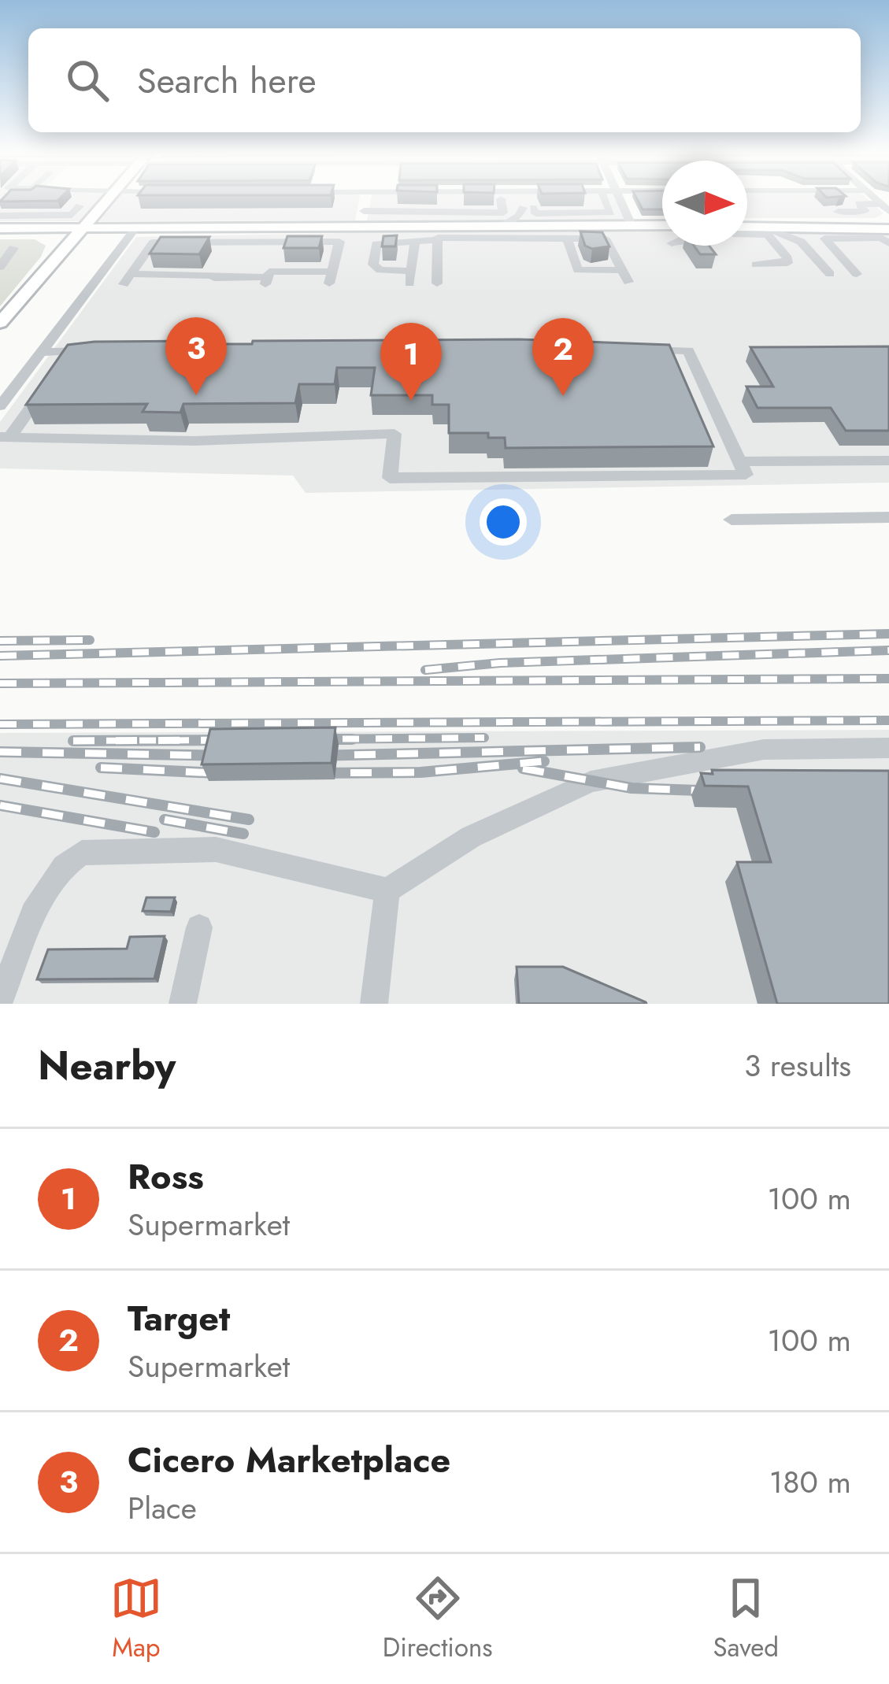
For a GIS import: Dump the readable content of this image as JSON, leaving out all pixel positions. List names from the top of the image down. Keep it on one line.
{"north":"right","page":{"search":"Search here","pins":["3","2","1"],"heading":["Nearby","3 results"],"list":[{"mark":"1","name":"Ross","note":"Supermarket","value":"100 m"},{"mark":"2","name":"Target","note":"Supermarket","value":"100 m"},{"mark":"3","name":"Cicero Marketplace","note":"Place","value":"180 m"}],"nav":["Map","Directions","Saved"]}}
